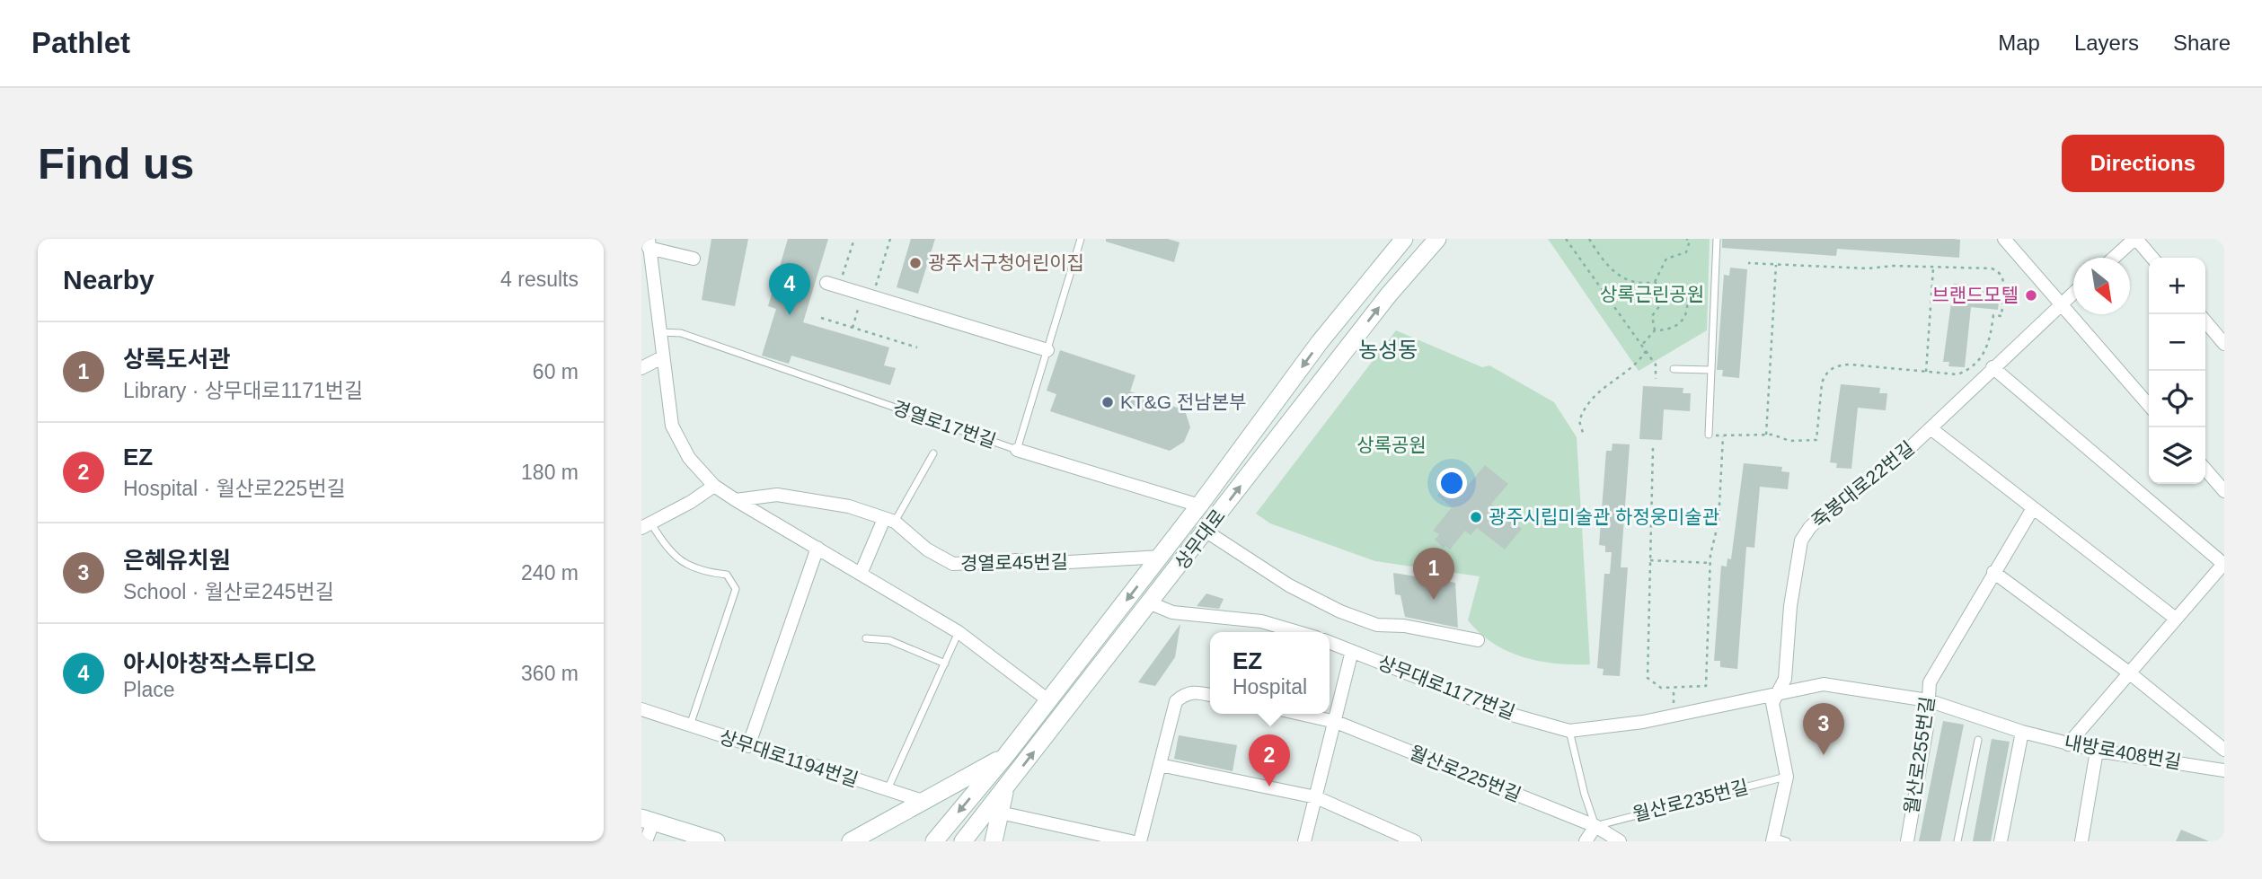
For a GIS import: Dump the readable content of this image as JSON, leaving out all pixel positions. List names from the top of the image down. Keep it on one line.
{"streets":{"street":["죽봉대로22번길","상무대로","경열로45번길","상무대로1177번길","내방로408번길","월산로255번길","상무대로1194번길","월산로225번길","월산로235번길"],"lane":["경열로17번길"]},"crossings":[["죽봉대로22번길","상무대로1177번길"],["죽봉대로22번길","내방로408번길"],["죽봉대로22번길","월산로255번길"],["죽봉대로22번길","월산로235번길"],["상무대로","경열로45번길"],["상무대로1177번길","내방로408번길"],["내방로408번길","월산로255번길"],["월산로225번길","월산로235번길"]],"districts":["농성동"],"parks":["상록근린공원","상록공원"],"places":["광주서구청어린이집","브랜드모텔","KT&G 전남본부","광주시립미술관 하정웅미술관"],"north":"bottom right","page":{"header":"Pathlet","nav":["Map","Layers","Share"],"buttons":"Directions","title":"Find us","heading":["Nearby","4 results"],"map_buttons":["+","−"],"pins":["4","1","3","2"],"list":[{"mark":"1","name":"상록도서관","note":"Library · 상무대로1171번길","value":"60 m"},{"mark":"2","name":"EZ","note":"Hospital · 월산로225번길","value":"180 m"},{"mark":"3","name":"은혜유치원","note":"School · 월산로245번길","value":"240 m"},{"mark":"4","name":"아시아창작스튜디오","note":"Place","value":"360 m"}],"popup":["EZ","Hospital"]}}
